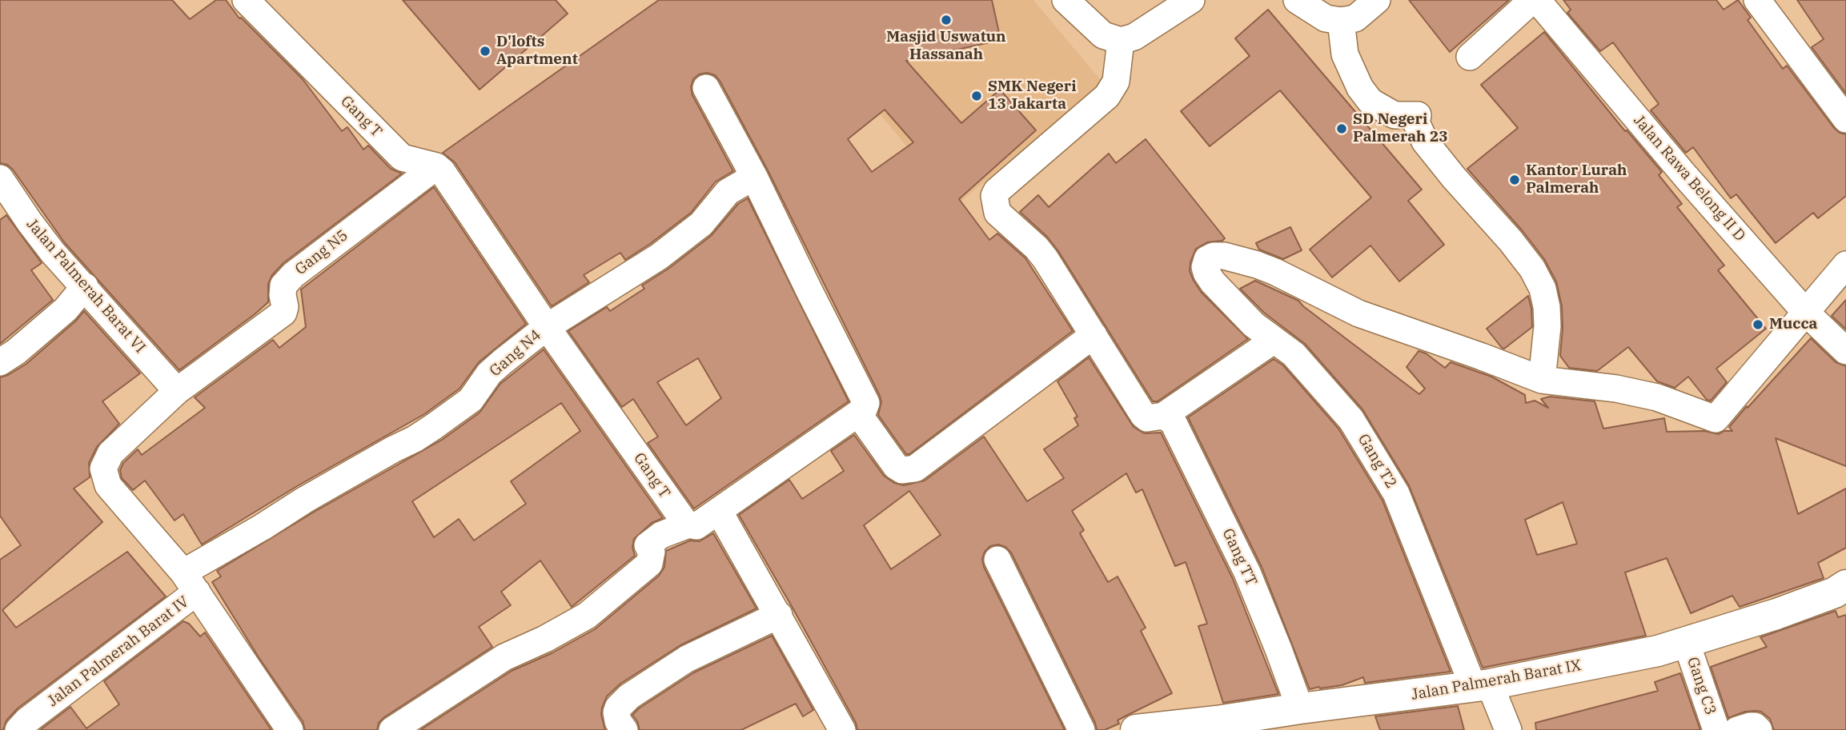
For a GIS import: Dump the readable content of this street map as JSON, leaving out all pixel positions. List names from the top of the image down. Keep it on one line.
{"streets":{"street":["Gang T","Jalan Rawa Belong II D","Gang N5","Jalan Palmerah Barat VI","Gang N4","Gang T2","Gang TT","Jalan Palmerah Barat IV","Jalan Palmerah Barat IX","Gang C3"]},"crossings":[["Gang T","Gang N5"],["Gang T","Gang N4"],["Gang N5","Jalan Palmerah Barat VI"],["Gang N5","Jalan Palmerah Barat IV"],["Jalan Palmerah Barat VI","Jalan Palmerah Barat IV"],["Gang N4","Jalan Palmerah Barat IV"],["Gang T2","Jalan Palmerah Barat IX"],["Gang TT","Jalan Palmerah Barat IX"],["Jalan Palmerah Barat IX","Gang C3"]],"places":["Masjid Uswatun Hassanah","D'lofts Apartment","SMK Negeri 13 Jakarta","SD Negeri Palmerah 23","Kantor Lurah Palmerah","Mucca"]}
